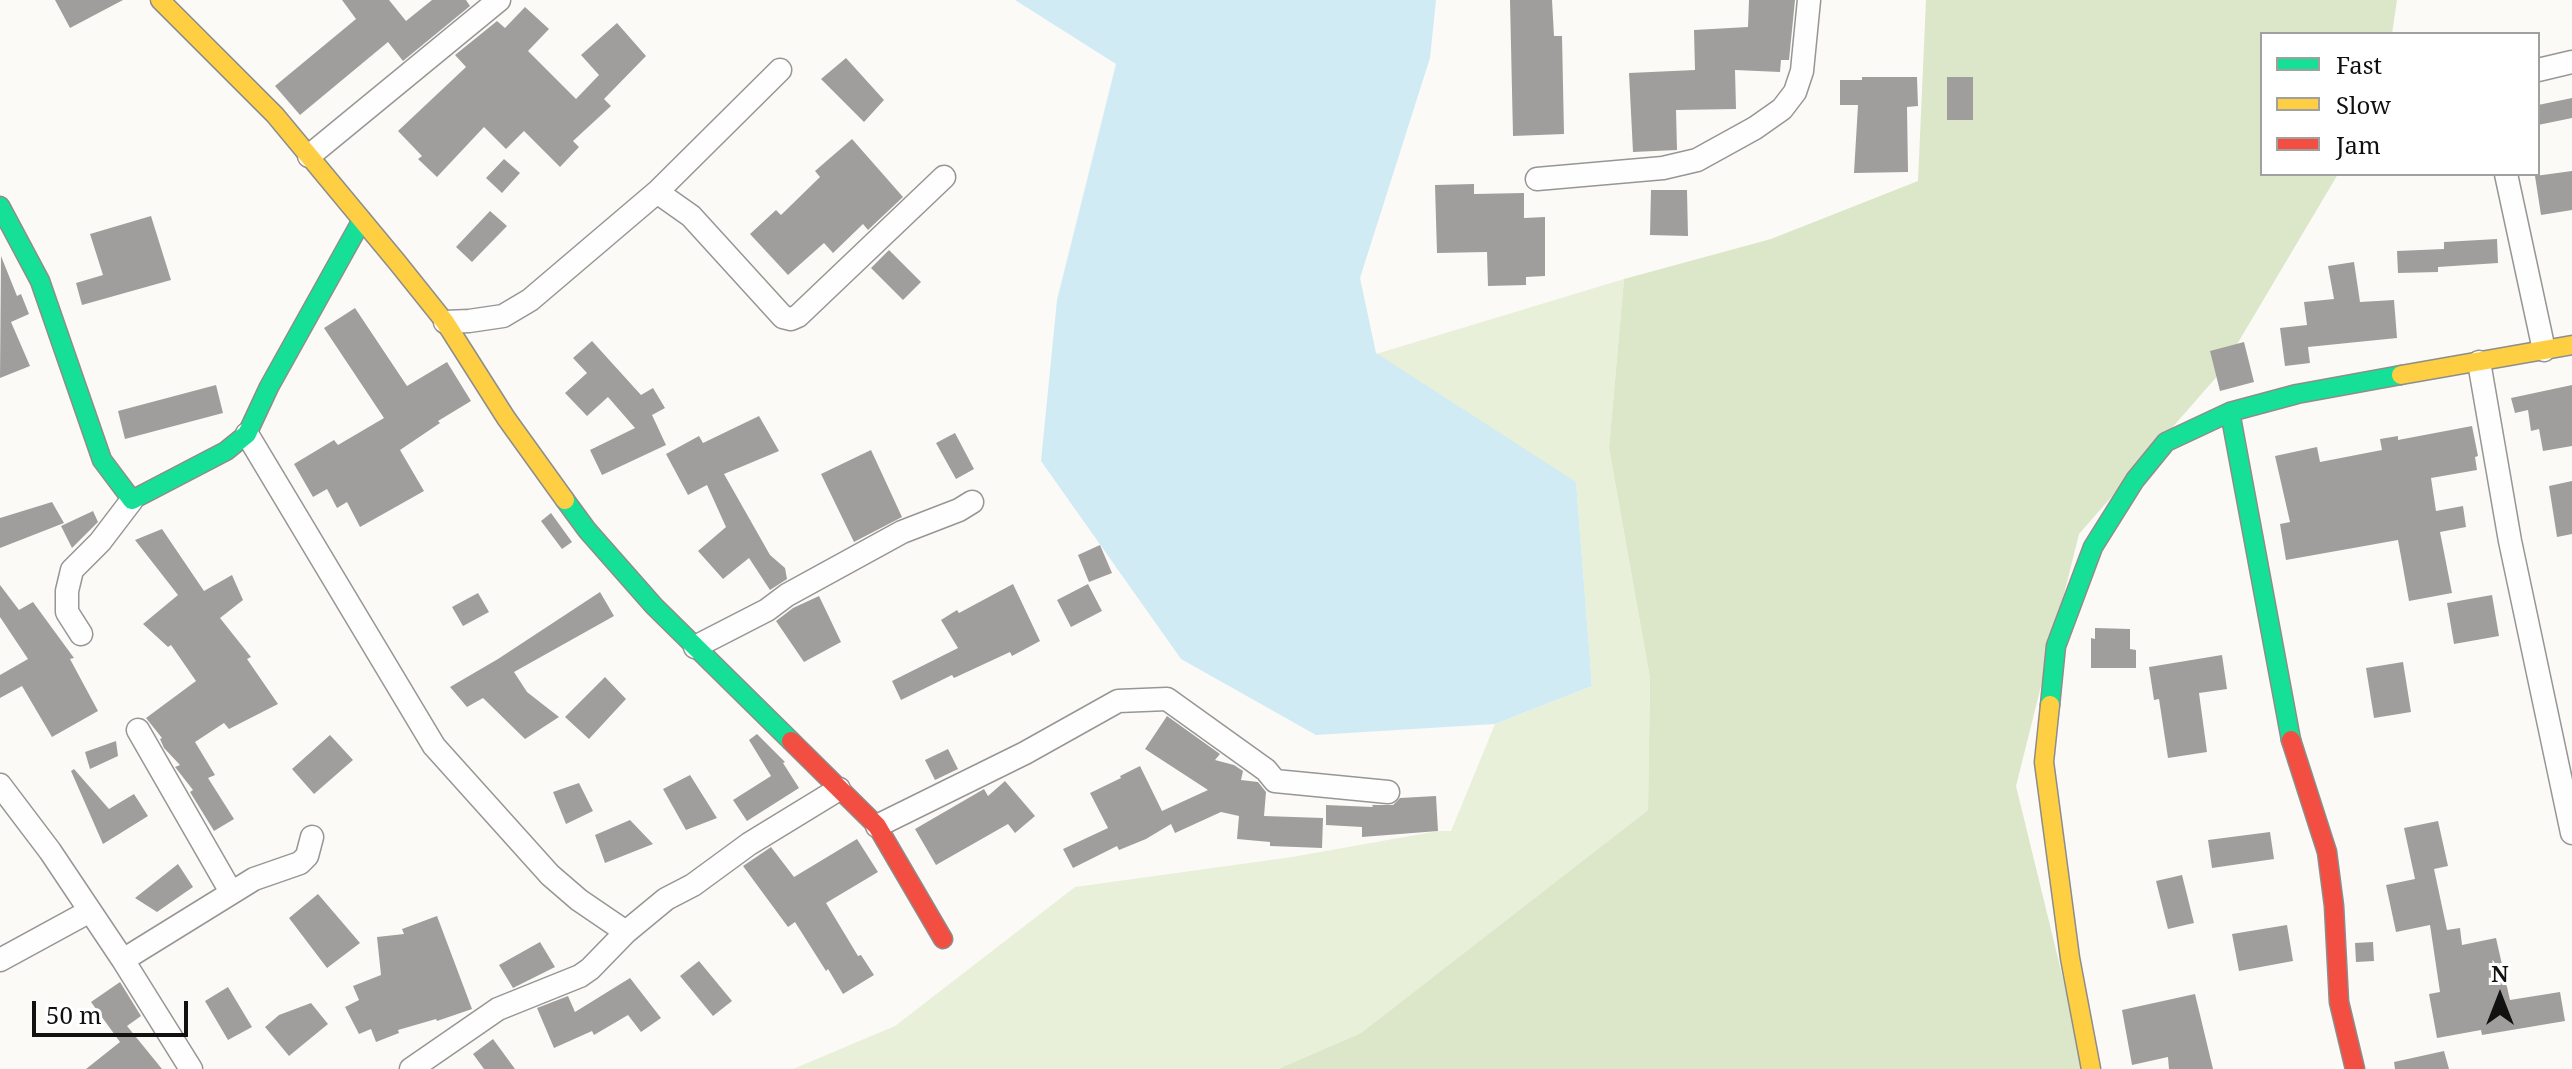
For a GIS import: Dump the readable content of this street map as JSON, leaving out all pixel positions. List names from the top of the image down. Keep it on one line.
{"legend":["Fast","Slow","Jam"],"scale_bar":"50 m","north":"top"}
